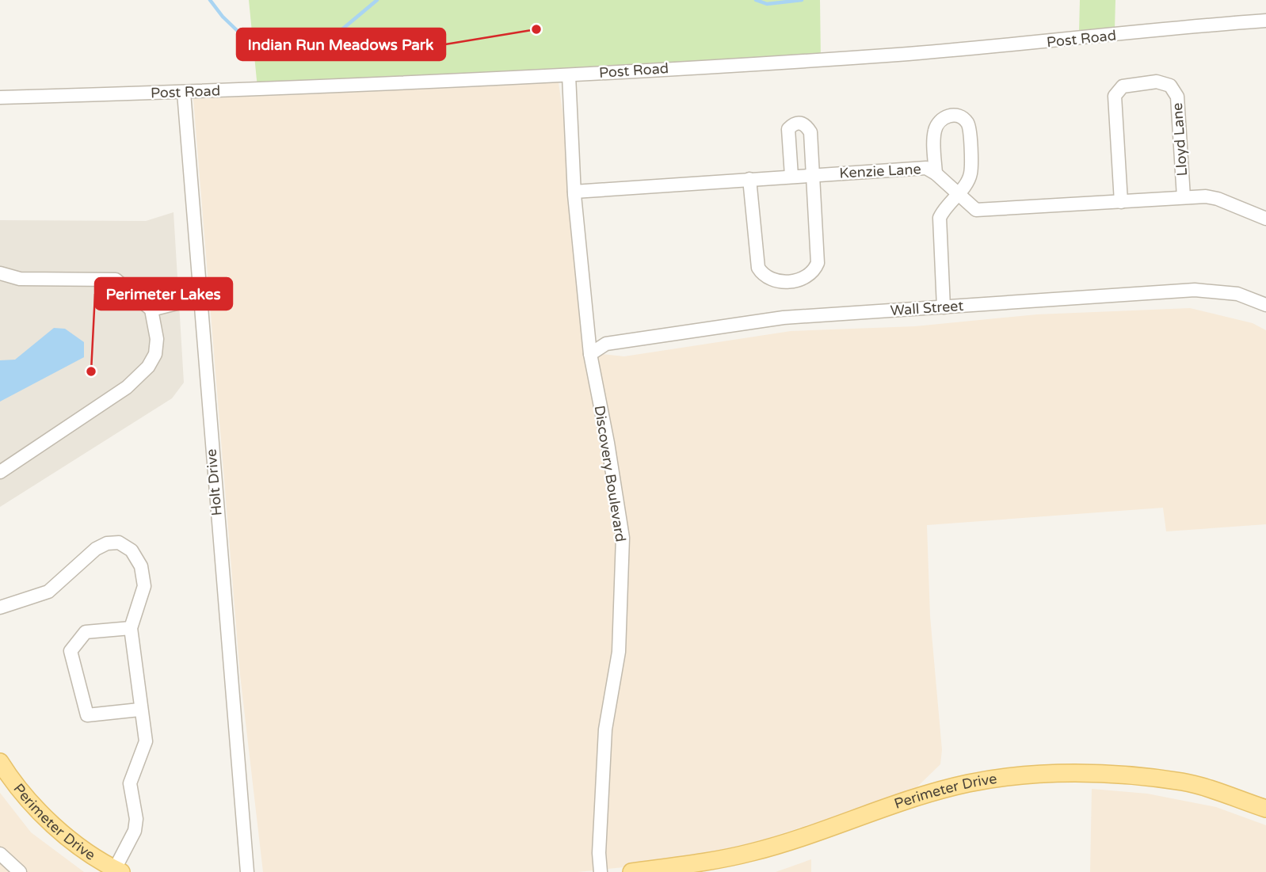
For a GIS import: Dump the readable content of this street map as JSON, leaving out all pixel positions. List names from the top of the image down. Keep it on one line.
{"streets":{"main road":["Perimeter Drive"],"street":["Post Road","Lloyd Lane","Kenzie Lane","Wall Street","Discovery Boulevard","Holt Drive"]},"crossings":[["Post Road","Discovery Boulevard"],["Post Road","Holt Drive"],["Lloyd Lane","Kenzie Lane"],["Kenzie Lane","Discovery Boulevard"],["Wall Street","Discovery Boulevard"]],"places":["Indian Run Meadows Park","Perimeter Lakes"]}
